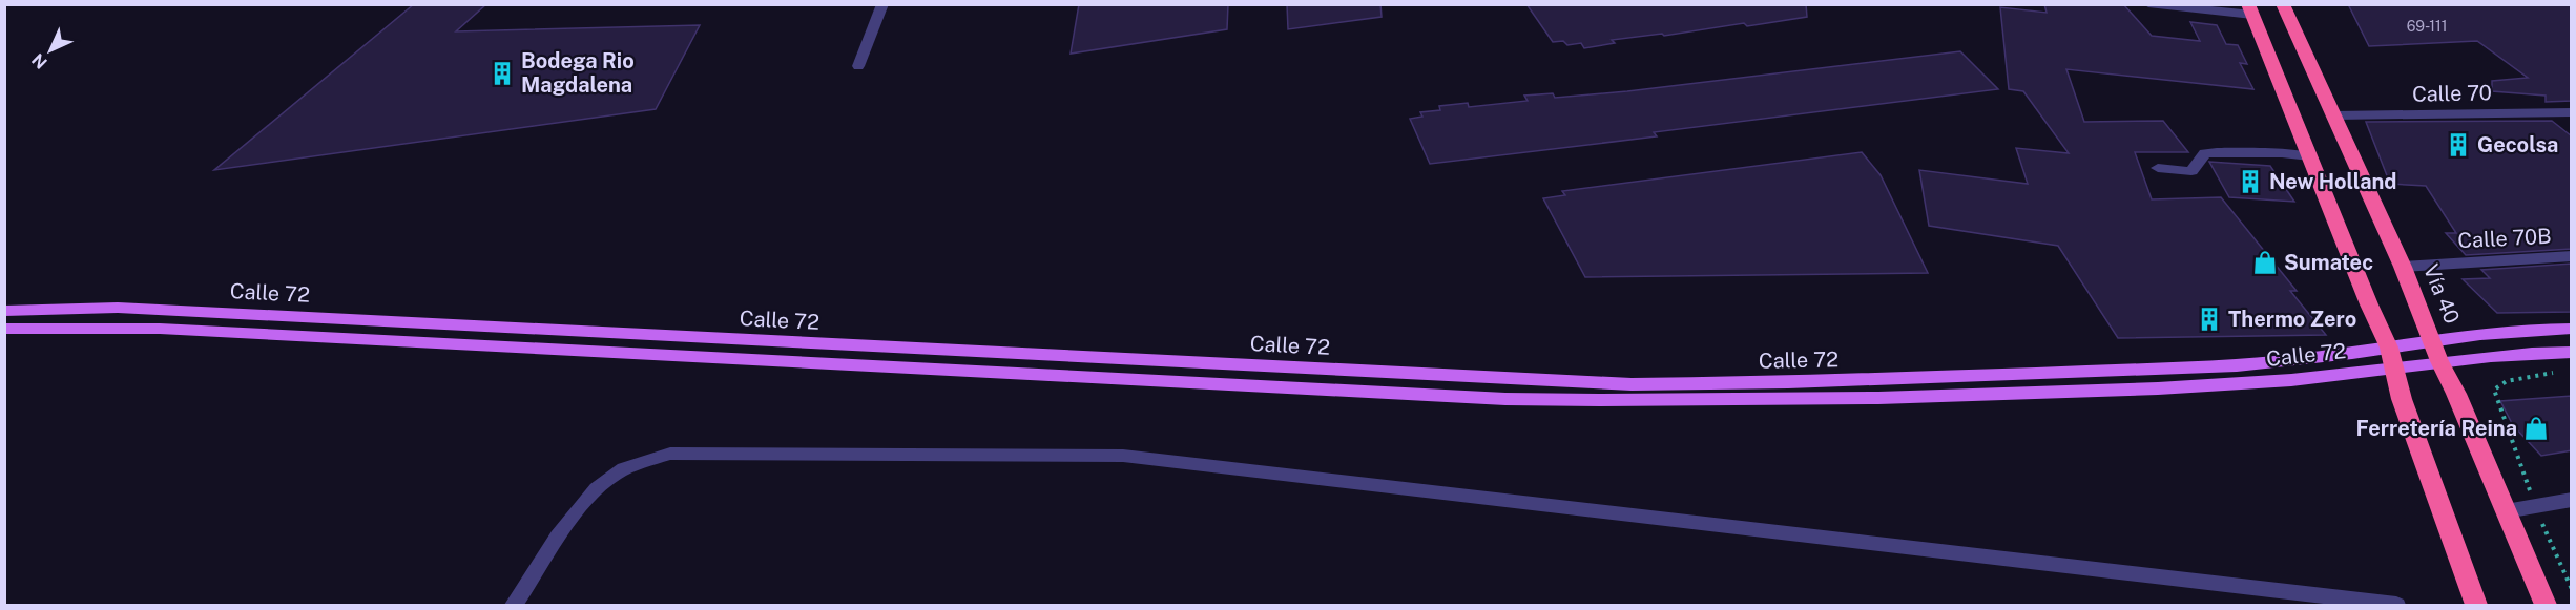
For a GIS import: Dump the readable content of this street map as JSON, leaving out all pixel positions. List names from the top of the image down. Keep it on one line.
{"streets":{"highway":["Vía 40"],"main road":["Calle 72"],"street":["Calle 70","Calle 70B"]},"crossings":[["Calle 70","Vía 40"],["Calle 70B","Vía 40"],["Calle 72","Vía 40"]],"places":{"building":["Bodega Rio Magdalena","Gecolsa","New Holland","Thermo Zero"],"shop":["Sumatec","Ferretería Reina"]},"house_numbers":["69-111"],"north":"bottom left"}
